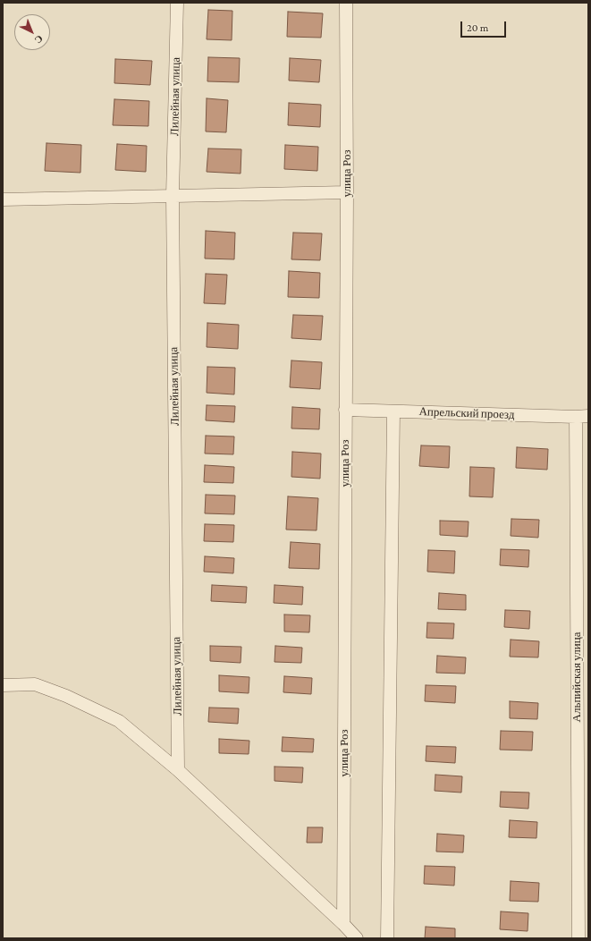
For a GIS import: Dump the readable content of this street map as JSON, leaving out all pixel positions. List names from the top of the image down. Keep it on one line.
{"streets":{"street":["Лилейная улица","улица Роз","Апрельский проезд","Альпийская улица"]},"crossings":[["улица Роз","Апрельский проезд"],["Апрельский проезд","Альпийская улица"]],"scale_bar":"20 m","north":"bottom right"}
